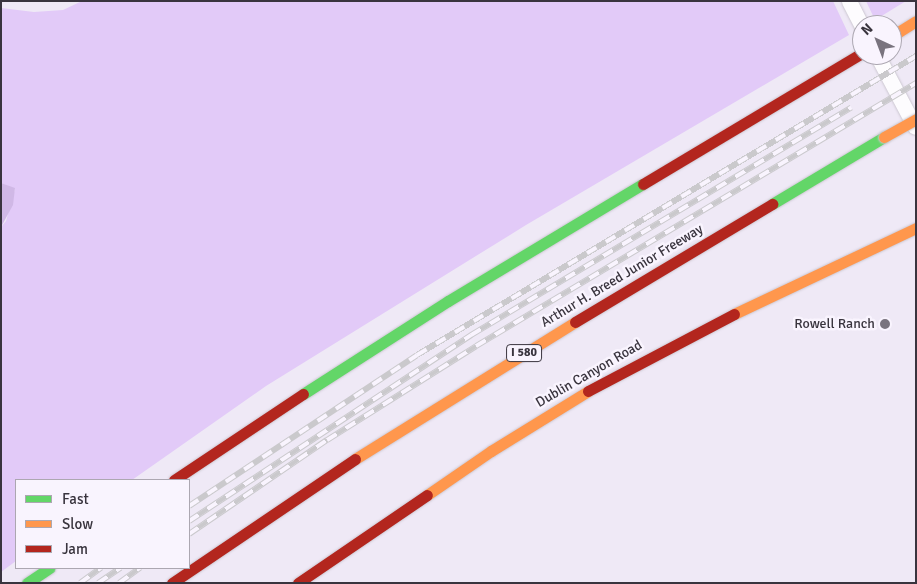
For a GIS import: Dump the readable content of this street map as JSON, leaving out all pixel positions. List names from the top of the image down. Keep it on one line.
{"streets":{"main road":["Arthur H. Breed Junior Freeway","I 580","Dublin Canyon Road"]},"places":["Rowell Ranch"],"legend":["Fast","Slow","Jam"],"north":"top left"}
